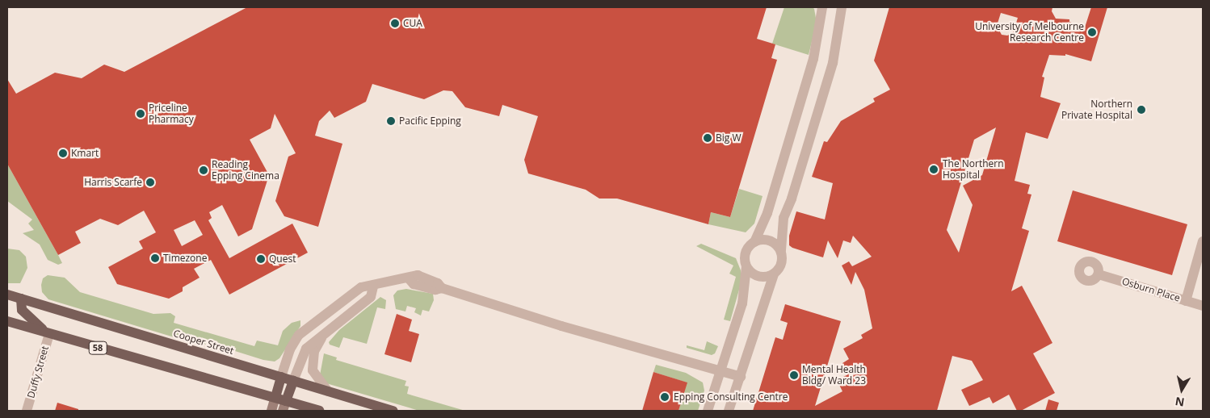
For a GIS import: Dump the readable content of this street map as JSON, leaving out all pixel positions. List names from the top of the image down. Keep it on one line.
{"streets":{"main road":["Cooper Street","58"],"street":["Osburn Place","Duffy Street"]},"crossings":[["58","Duffy Street"]],"places":["CUA","University of Melbourne Research Centre","Northern Private Hospital","Priceline Pharmacy","Pacific Epping","Big W","Kmart","The Northern Hospital","Reading Epping Cinema","Harris Scarfe","Timezone","Quest","Mental Health Bldg/ Ward 23","Epping Consulting Centre"],"north":"bottom"}
